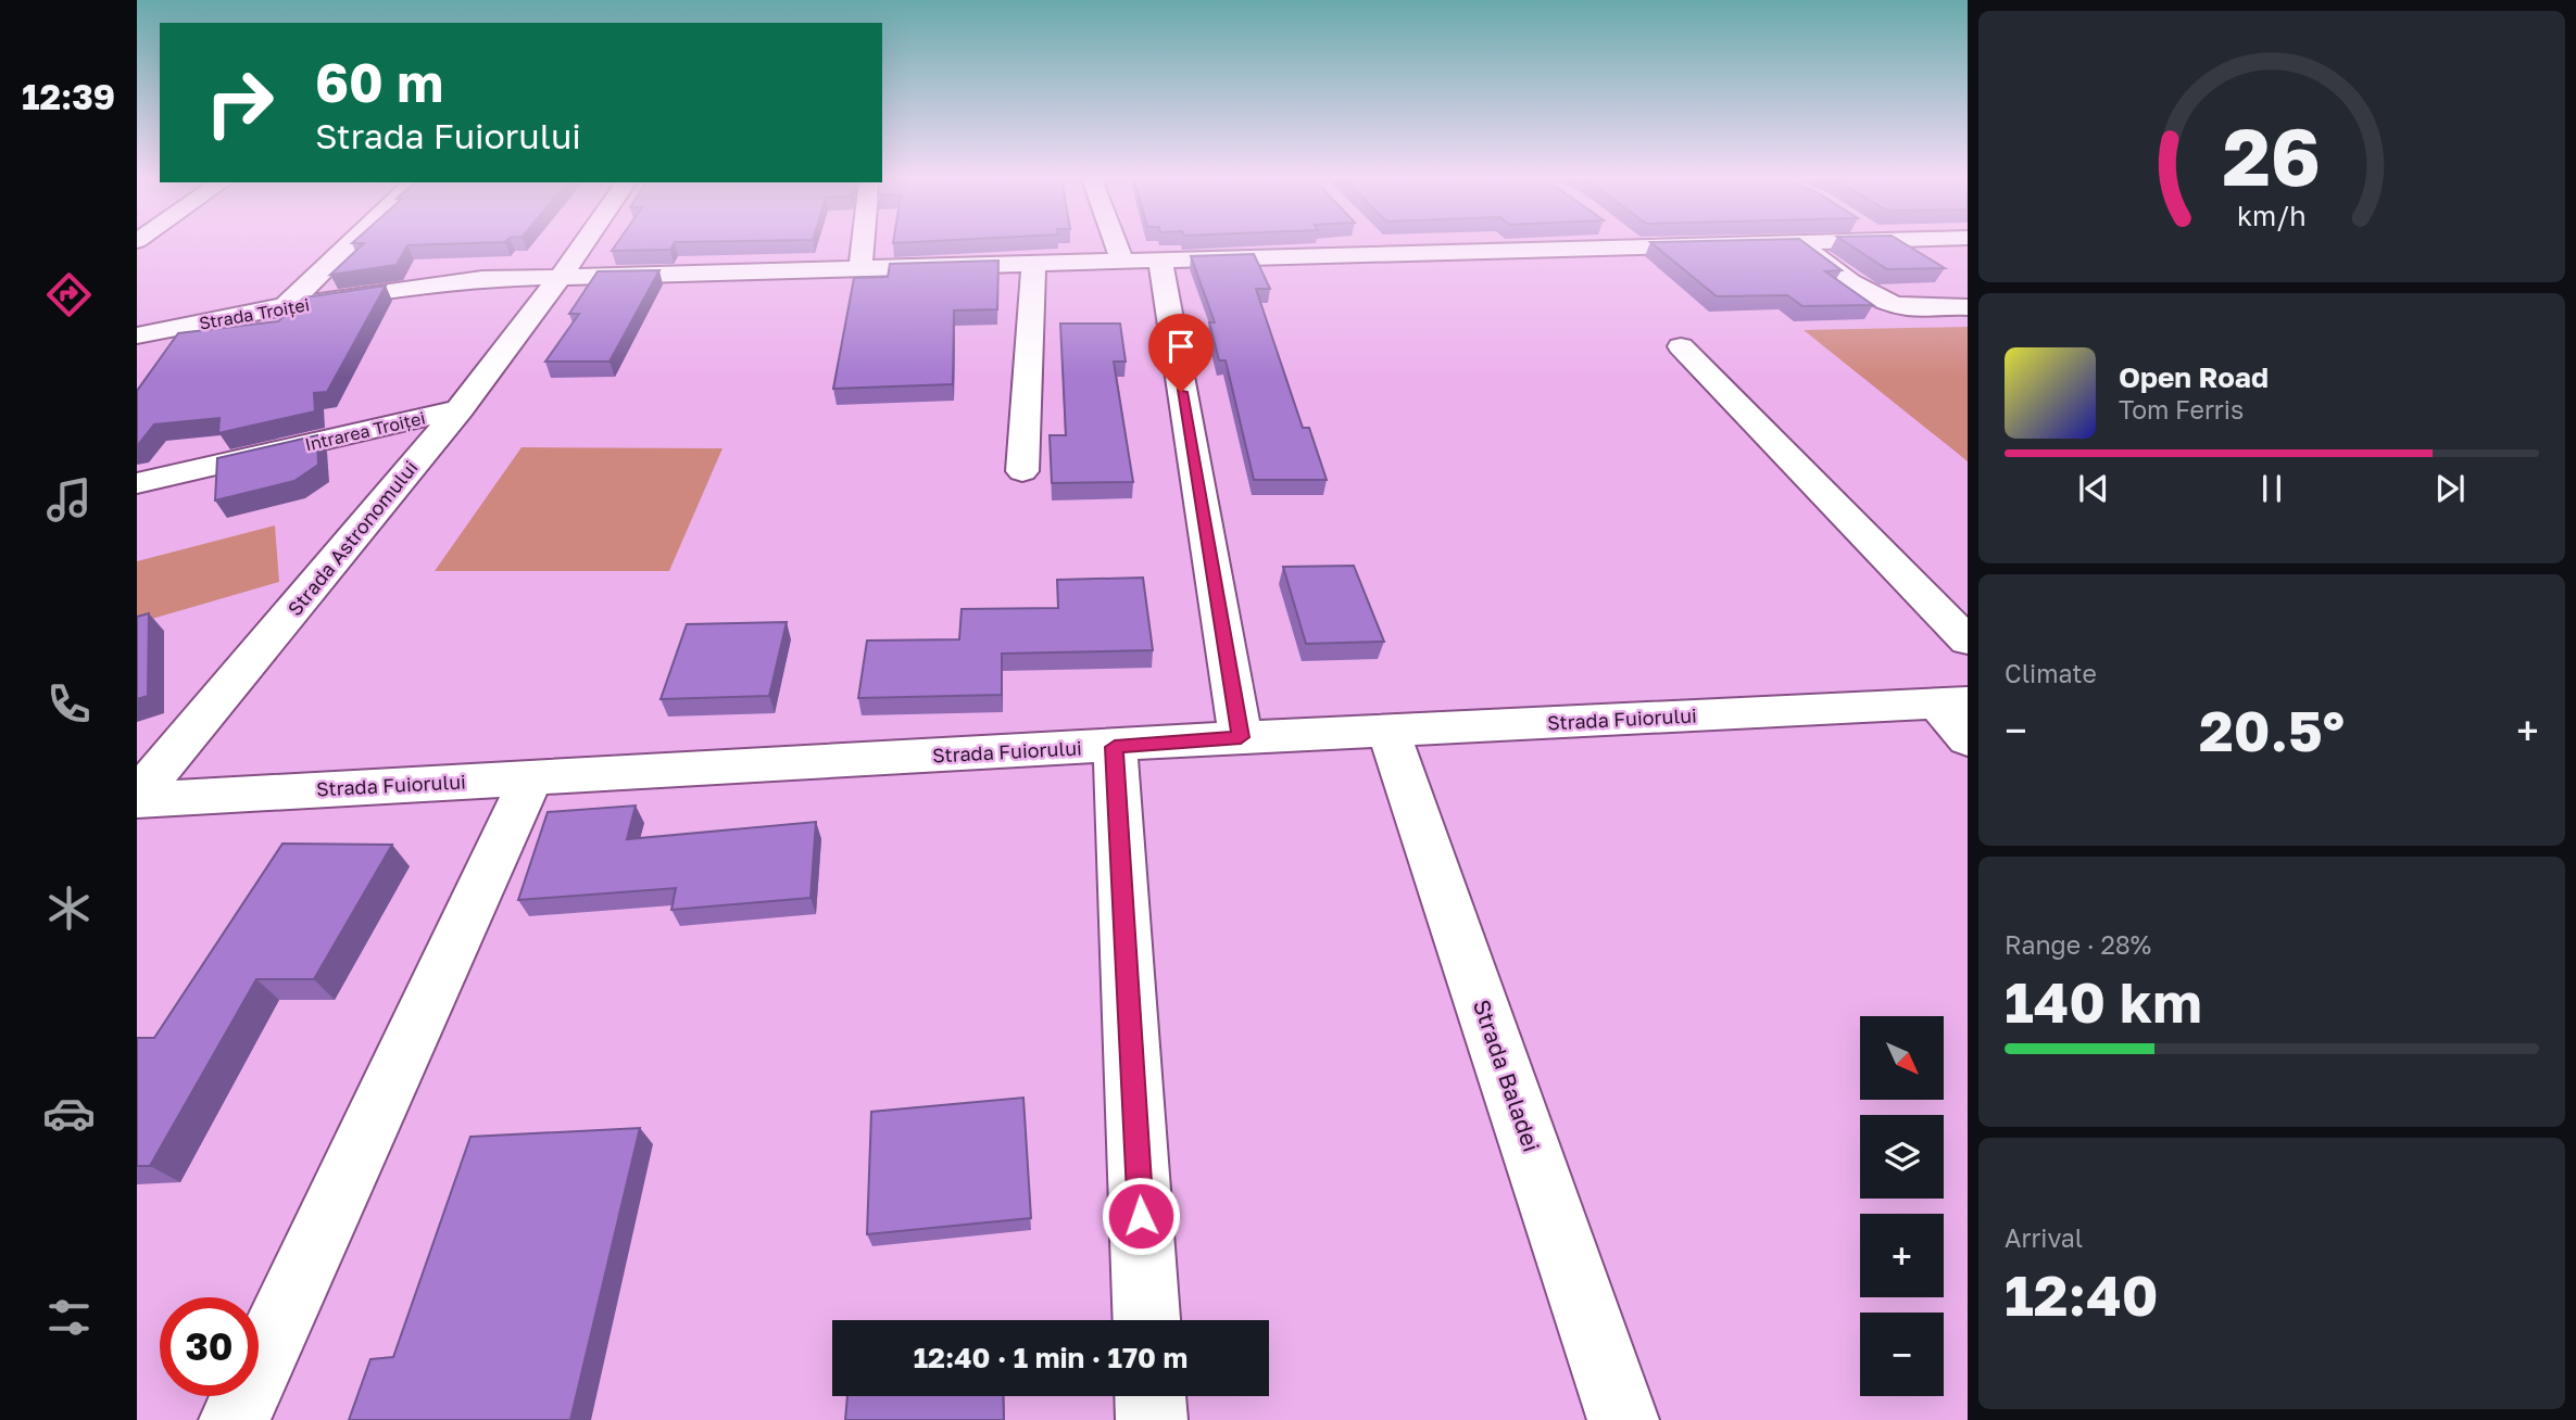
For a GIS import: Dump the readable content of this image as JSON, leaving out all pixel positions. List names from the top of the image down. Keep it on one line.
{"streets":{"street":["Strada Troiței","Intrarea Troiței","Strada Astronomului","Strada Fuiorului","Strada Baladei"]},"crossings":[["Strada Troiței","Strada Astronomului"],["Intrarea Troiței","Strada Astronomului"],["Strada Astronomului","Strada Fuiorului"],["Strada Fuiorului","Strada Baladei"]],"north":"bottom right","page":{"tabs":"12:39","turn":["60 m","Strada Fuiorului"],"song":["Open Road","Tom Ferris"],"tile":["Climate",["Range · 28%","140 km"],["Arrival","12:40"]],"heat":["−","20.5°","+"],"map_buttons":["+","−"],"limit":"30","trip":"12:40 · 1 min · 170 m","gauge":["26","km/h"]}}
